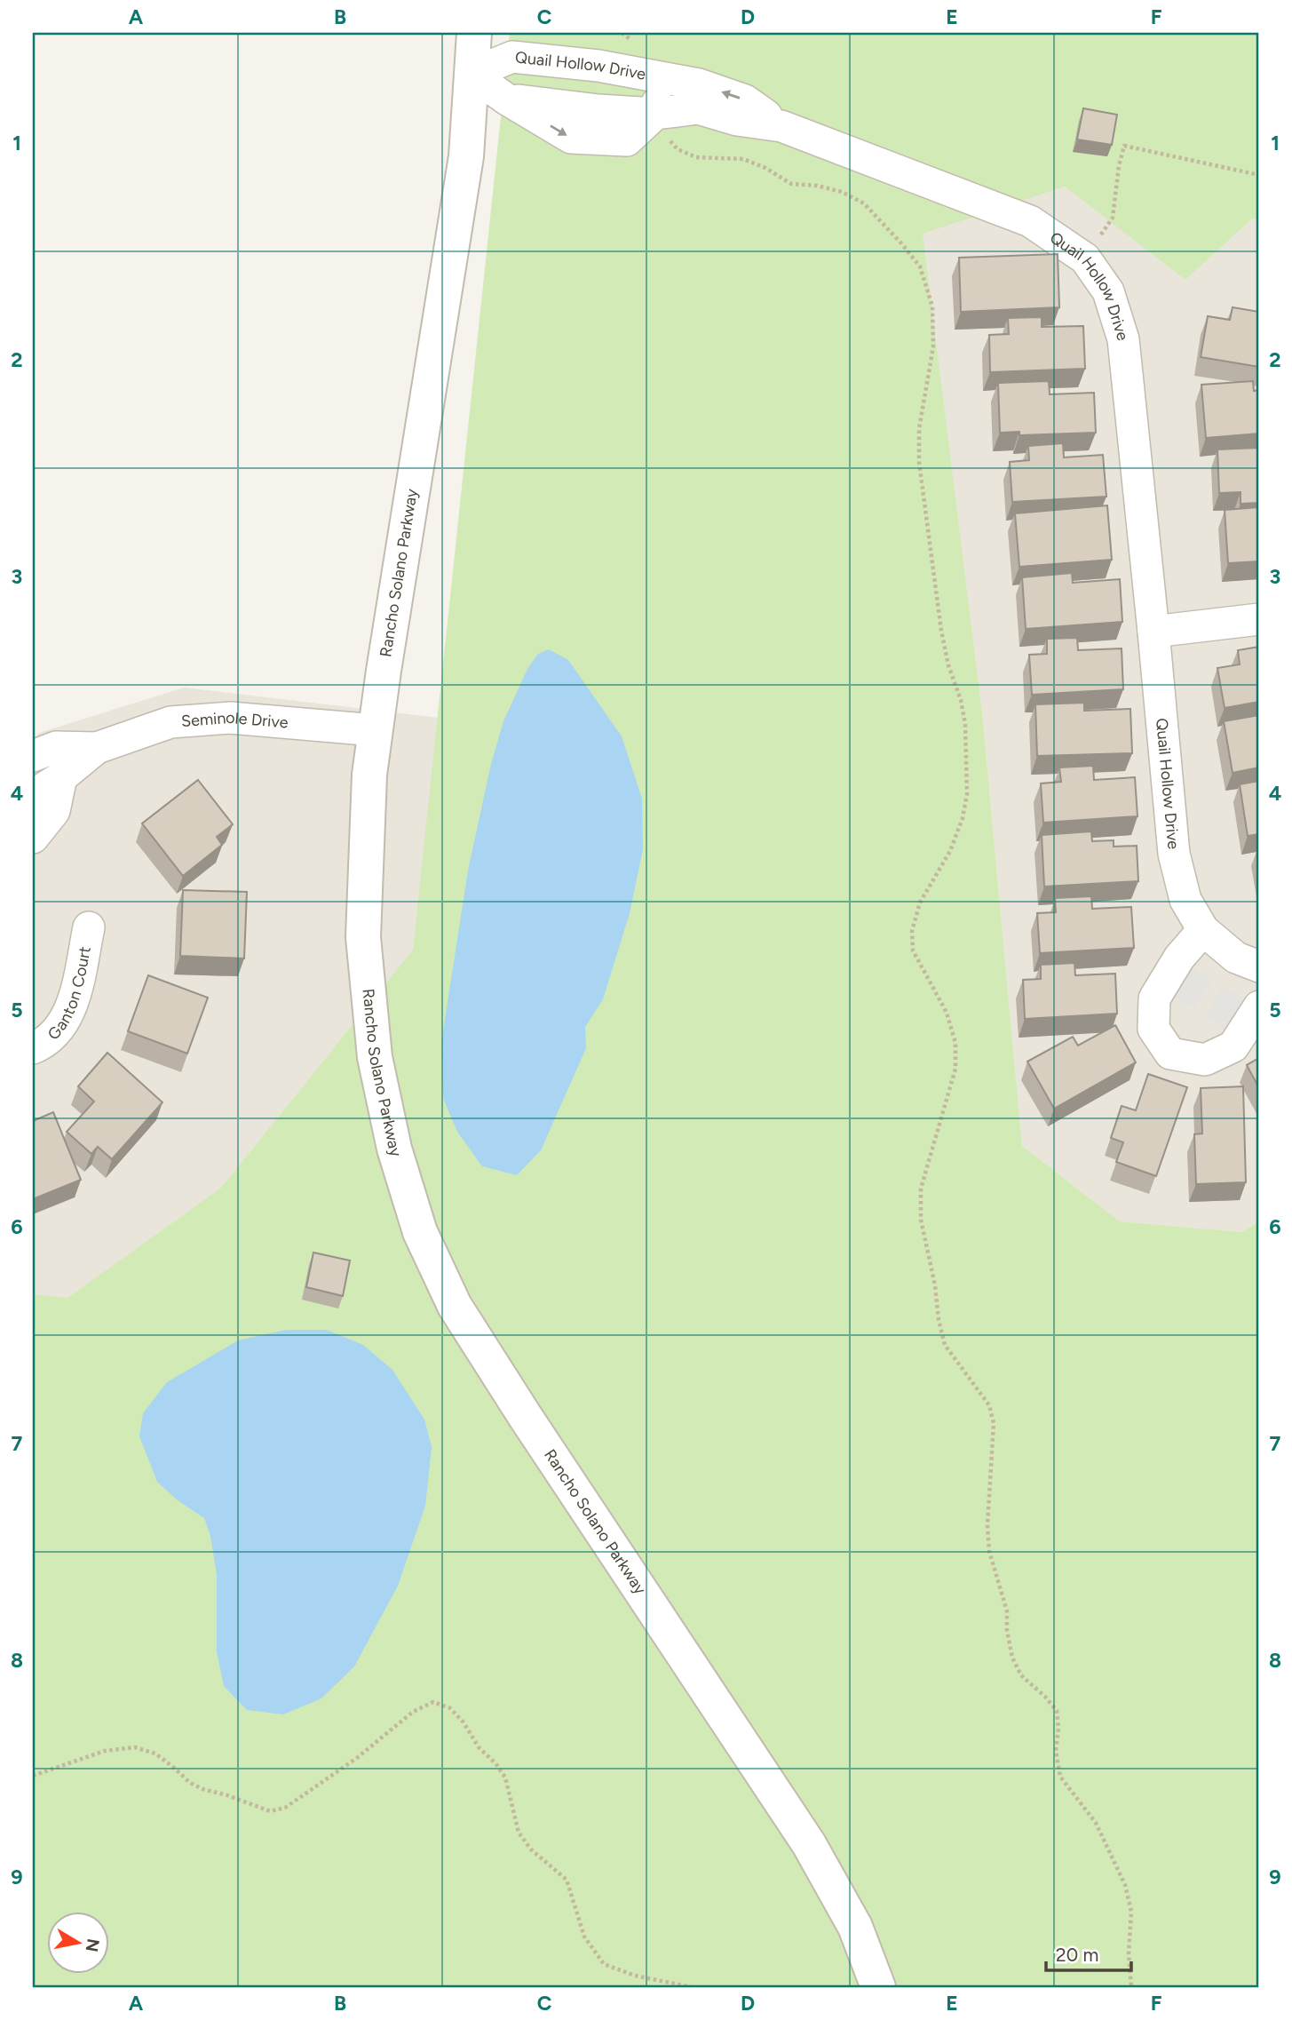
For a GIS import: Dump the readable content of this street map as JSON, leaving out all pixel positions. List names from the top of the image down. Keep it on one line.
{"streets":{"street":["Quail Hollow Drive","Rancho Solano Parkway","Seminole Drive","Ganton Court"]},"crossings":[["Quail Hollow Drive","Rancho Solano Parkway"],["Rancho Solano Parkway","Seminole Drive"]],"scale_bar":"20 m","north":"right","grid":{"columns":["A","B","C","D","E","F"],"rows":["1","2","3","4","5","6","7","8","9"]}}
